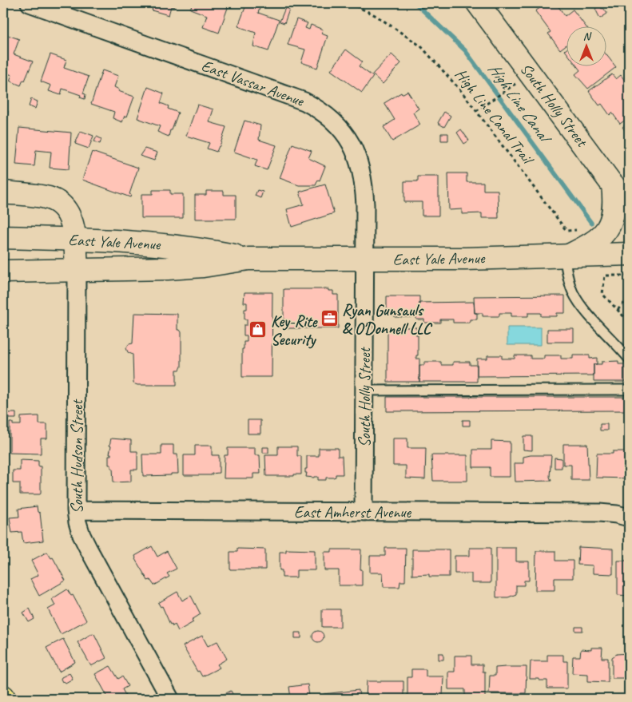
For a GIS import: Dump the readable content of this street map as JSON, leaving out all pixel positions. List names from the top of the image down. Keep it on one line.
{"streets":{"main road":["South Holly Street","East Yale Avenue","South Hudson Street"],"street":["East Vassar Avenue","East Amherst Avenue"],"path":["High Line Canal Trail"]},"crossings":[["East Vassar Avenue","South Holly Street"],["East Vassar Avenue","East Yale Avenue"],["South Holly Street","East Yale Avenue"],["South Holly Street","East Amherst Avenue"],["East Yale Avenue","South Hudson Street"],["South Hudson Street","East Amherst Avenue"]],"water":["High Line Canal"],"places":{"office":["Ryan Gunsauls & O'Donnell LLC"],"shop":["Key-Rite Security"]},"north":"top"}
